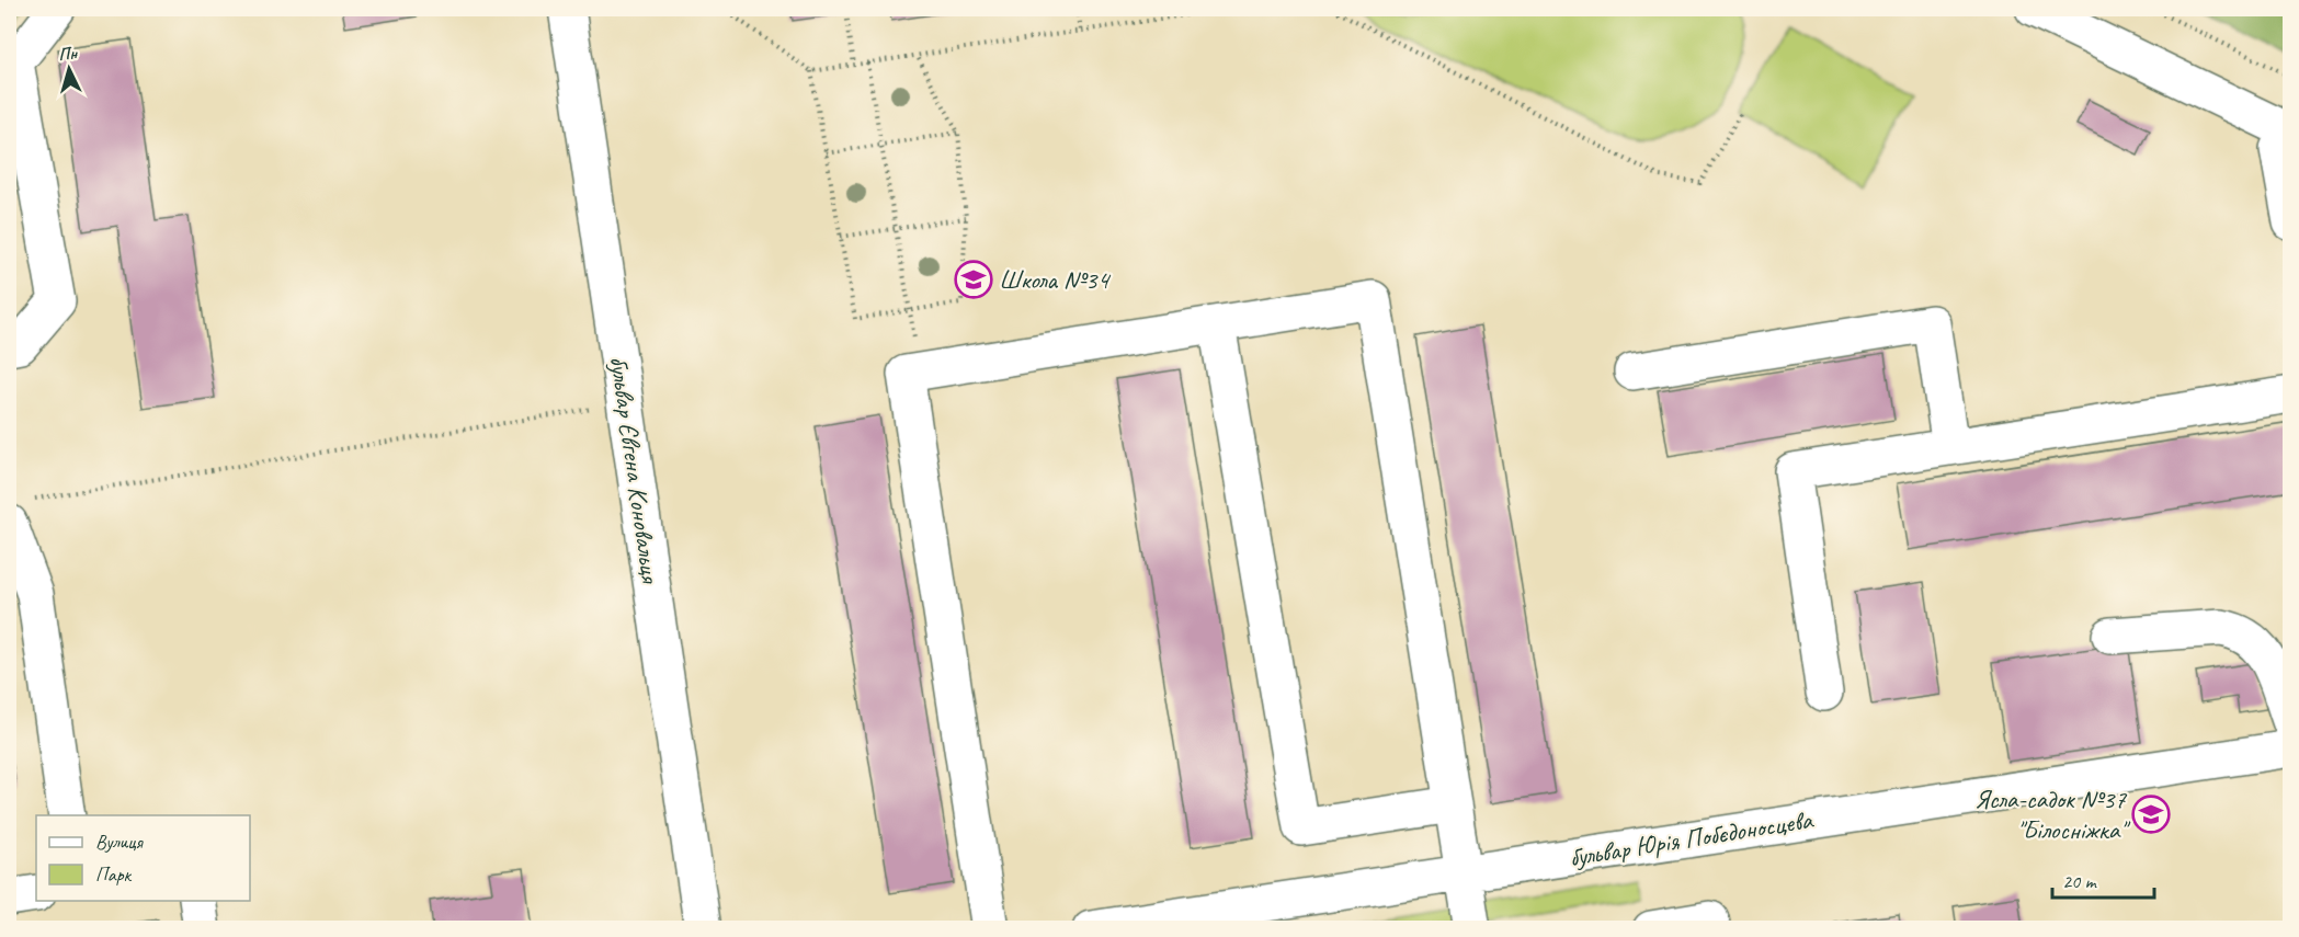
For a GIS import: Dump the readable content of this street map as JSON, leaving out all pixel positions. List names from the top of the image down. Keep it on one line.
{"streets":{"street":["бульвар Євгена Коновальця","бульвар Юрія Побєдоносцева"]},"places":{"school or university":["Школа №34","Ясла-садок №37 \"Білосніжка\""]},"legend":["Вулиця","Парк"],"scale_bar":"20 m","north":"top"}
